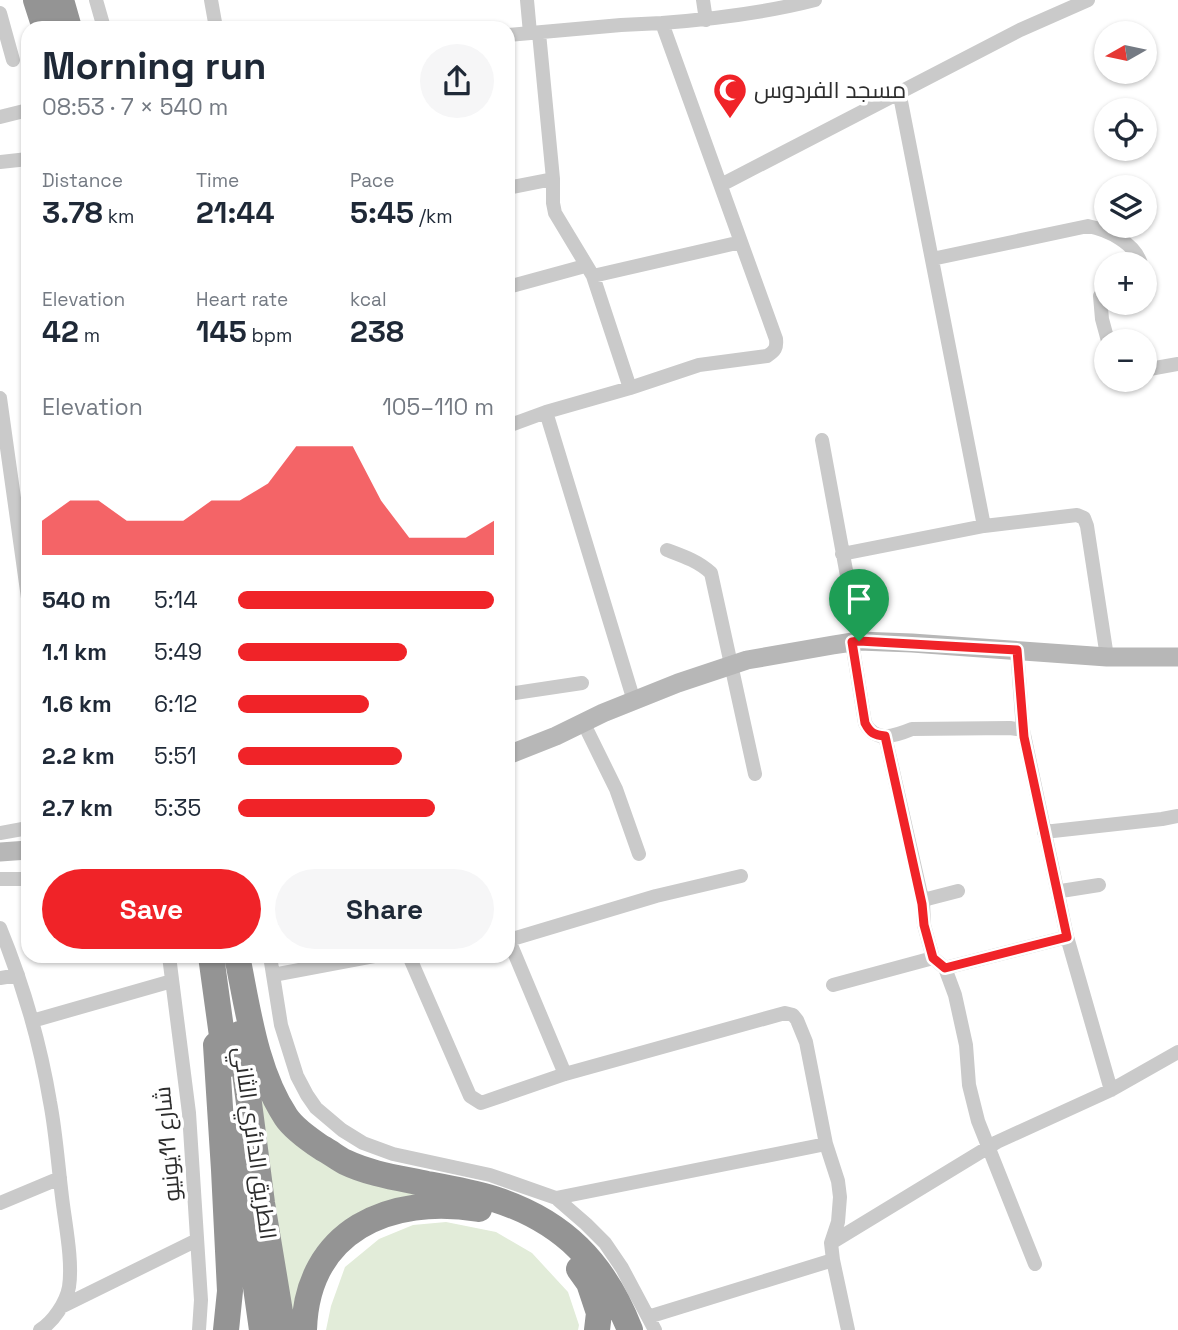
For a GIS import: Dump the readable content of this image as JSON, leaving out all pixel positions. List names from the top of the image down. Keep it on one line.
{"streets":{"highway":["الطريق الدائري الثاني"],"street":["شارع 11يونيو"]},"places":{"mosque":["مسجد الفردوس"]},"north":"left","page":{"map_buttons":["+","−"],"heading":["Morning run","08:53 · 7 × 540 m"],"stats":[["Distance","3.78 km"],["Time","21:44"],["Pace","5:45 /km"],["Elevation","42 m"],["Heart rate","145 bpm"],["kcal","238"]],"chart":["Elevation","105–110 m"],"list":[{"name":"540 m","note":"5:14"},{"name":"1.1 km","note":"5:49"},{"name":"1.6 km","note":"6:12"},{"name":"2.2 km","note":"5:51"},{"name":"2.7 km","note":"5:35"}],"buttons":["Save","Share"]}}
